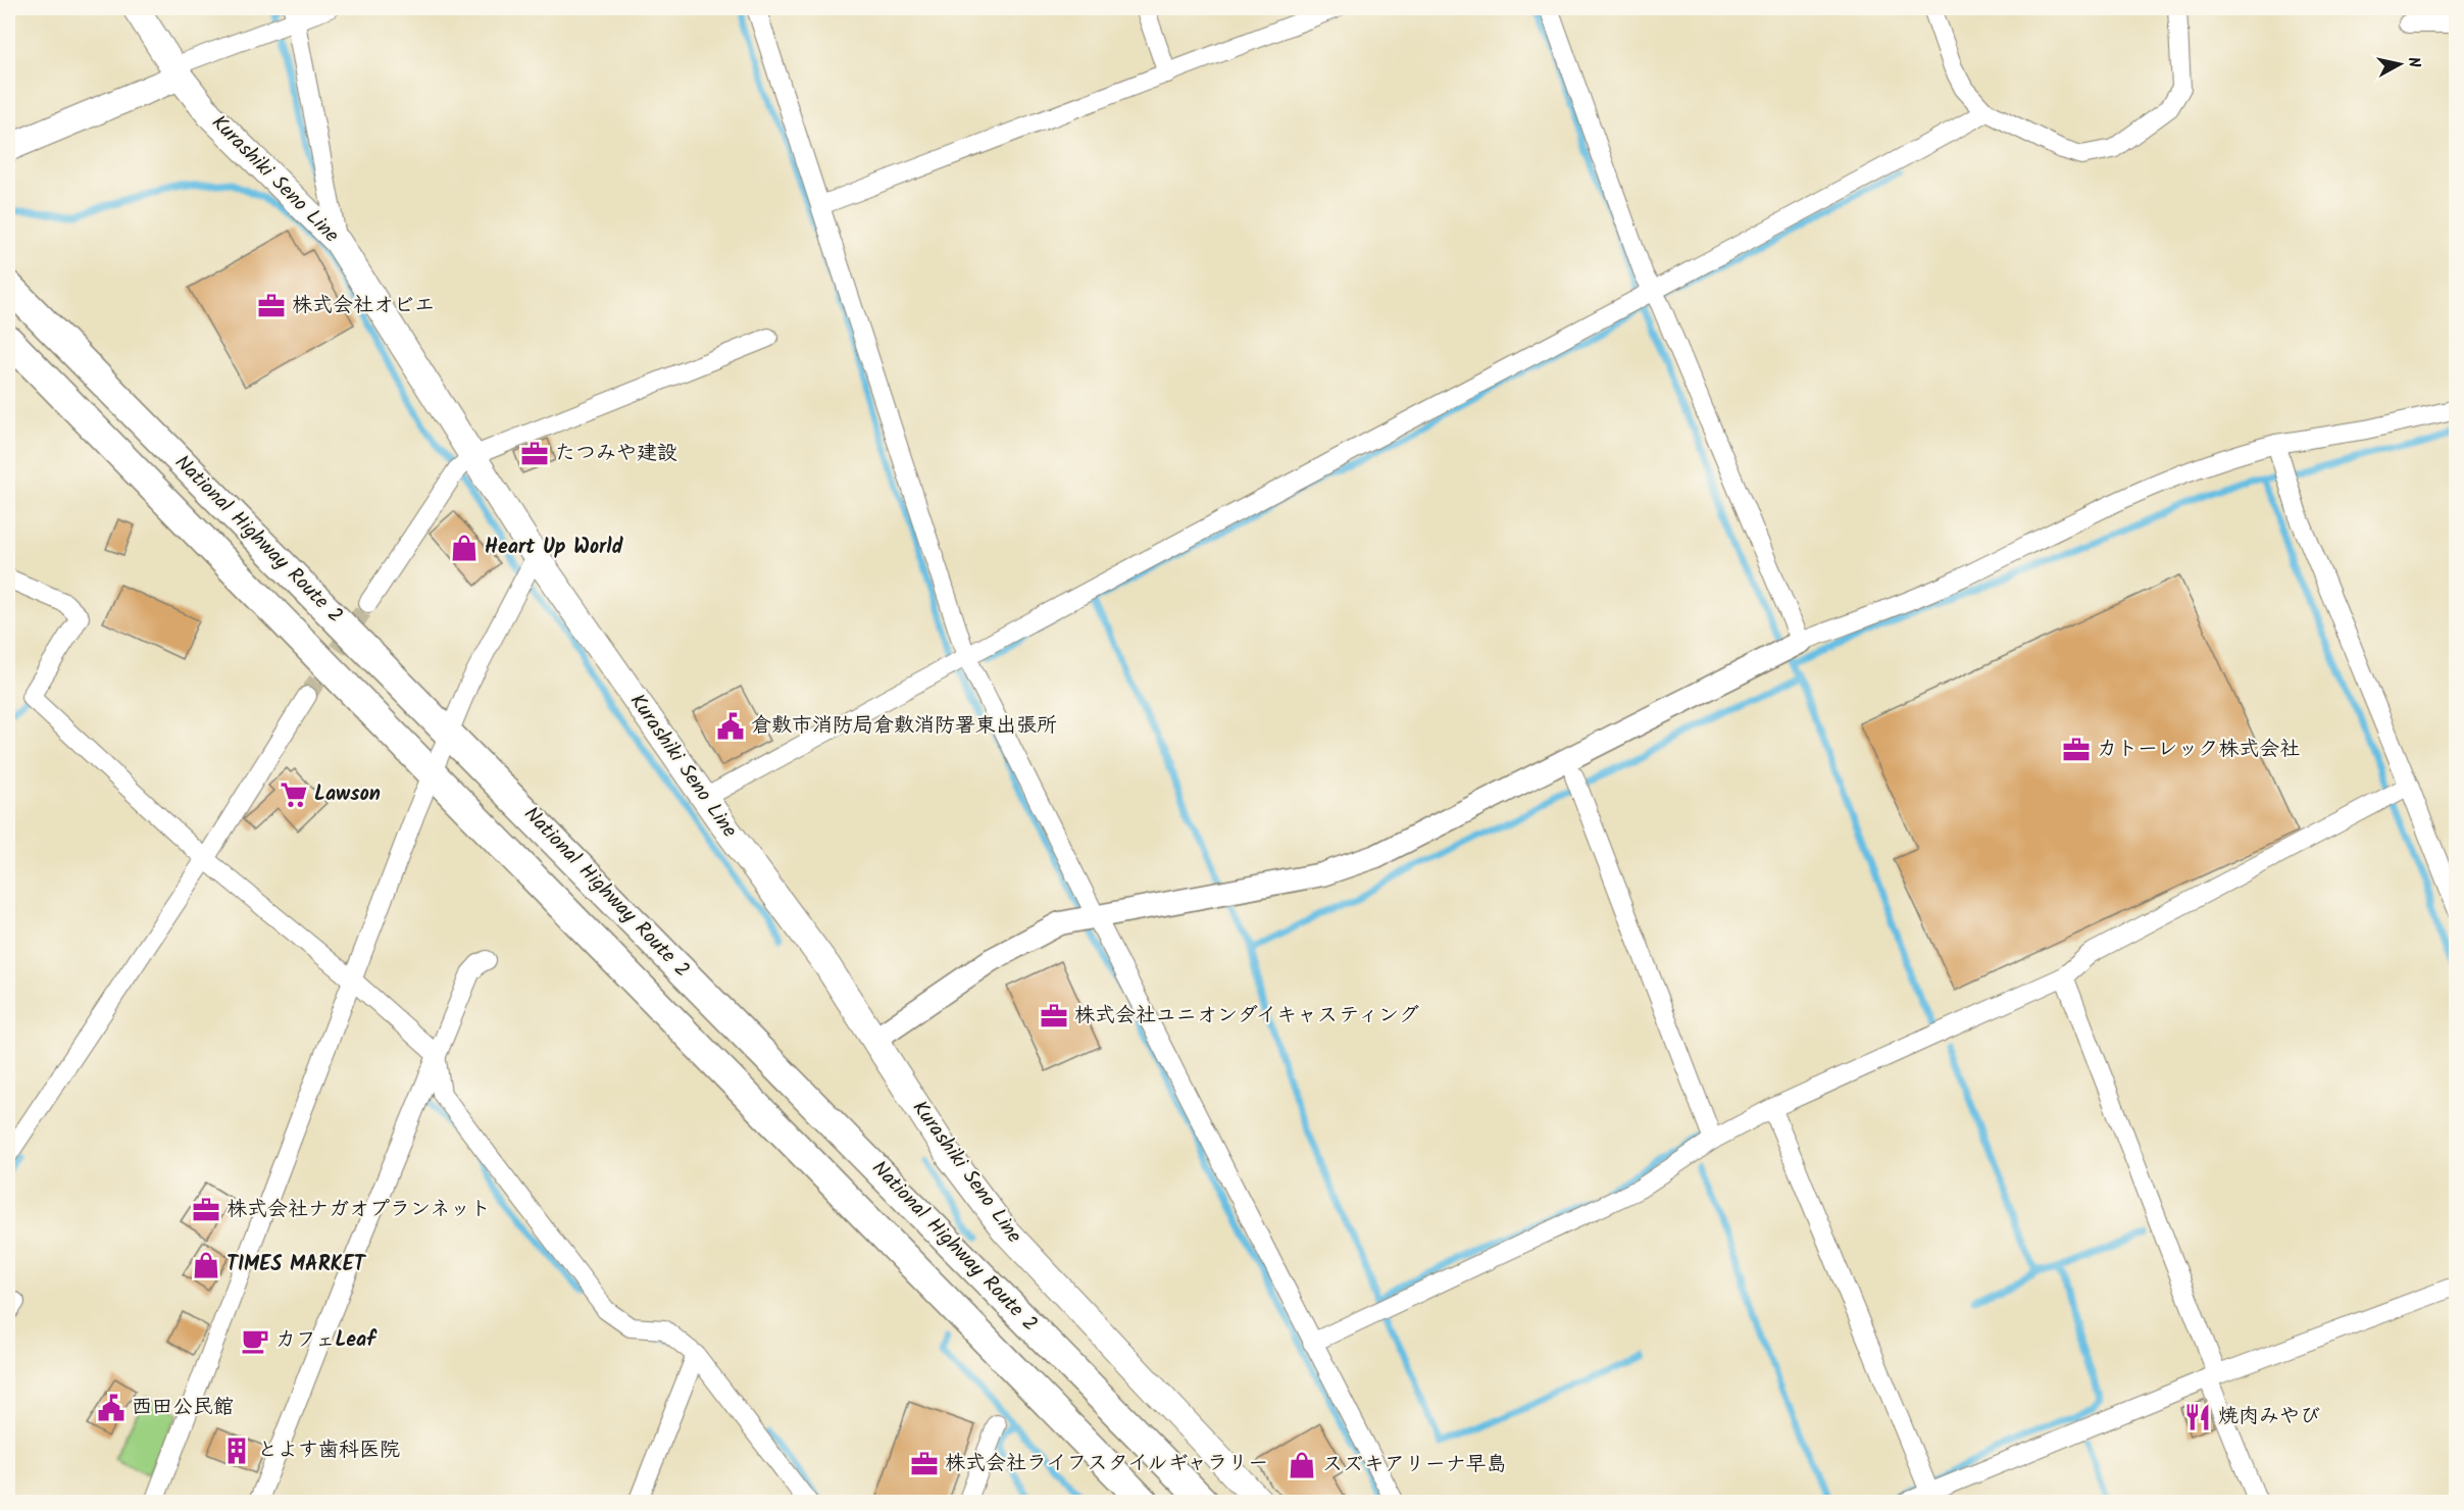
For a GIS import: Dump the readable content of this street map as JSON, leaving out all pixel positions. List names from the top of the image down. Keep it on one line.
{"streets":{"highway":["National Highway Route 2"],"main road":["Kurashiki Seno Line"]},"places":{"office":["株式会社オビエ","たつみや建設","カトーレック株式会社","株式会社ユニオンダイキャスティング","株式会社ナガオプランネット","株式会社ライフスタイルギャラリー"],"shop":["Heart Up World","TIMES MARKET","スズキアリーナ早島"],"public building":["倉敷市消防局倉敷消防署東出張所","西田公民館"],"supermarket":["Lawson"],"cafe":["カフェLeaf"],"restaurant":["焼肉みやび"],"building":["とよす歯科医院"]},"north":"right"}
